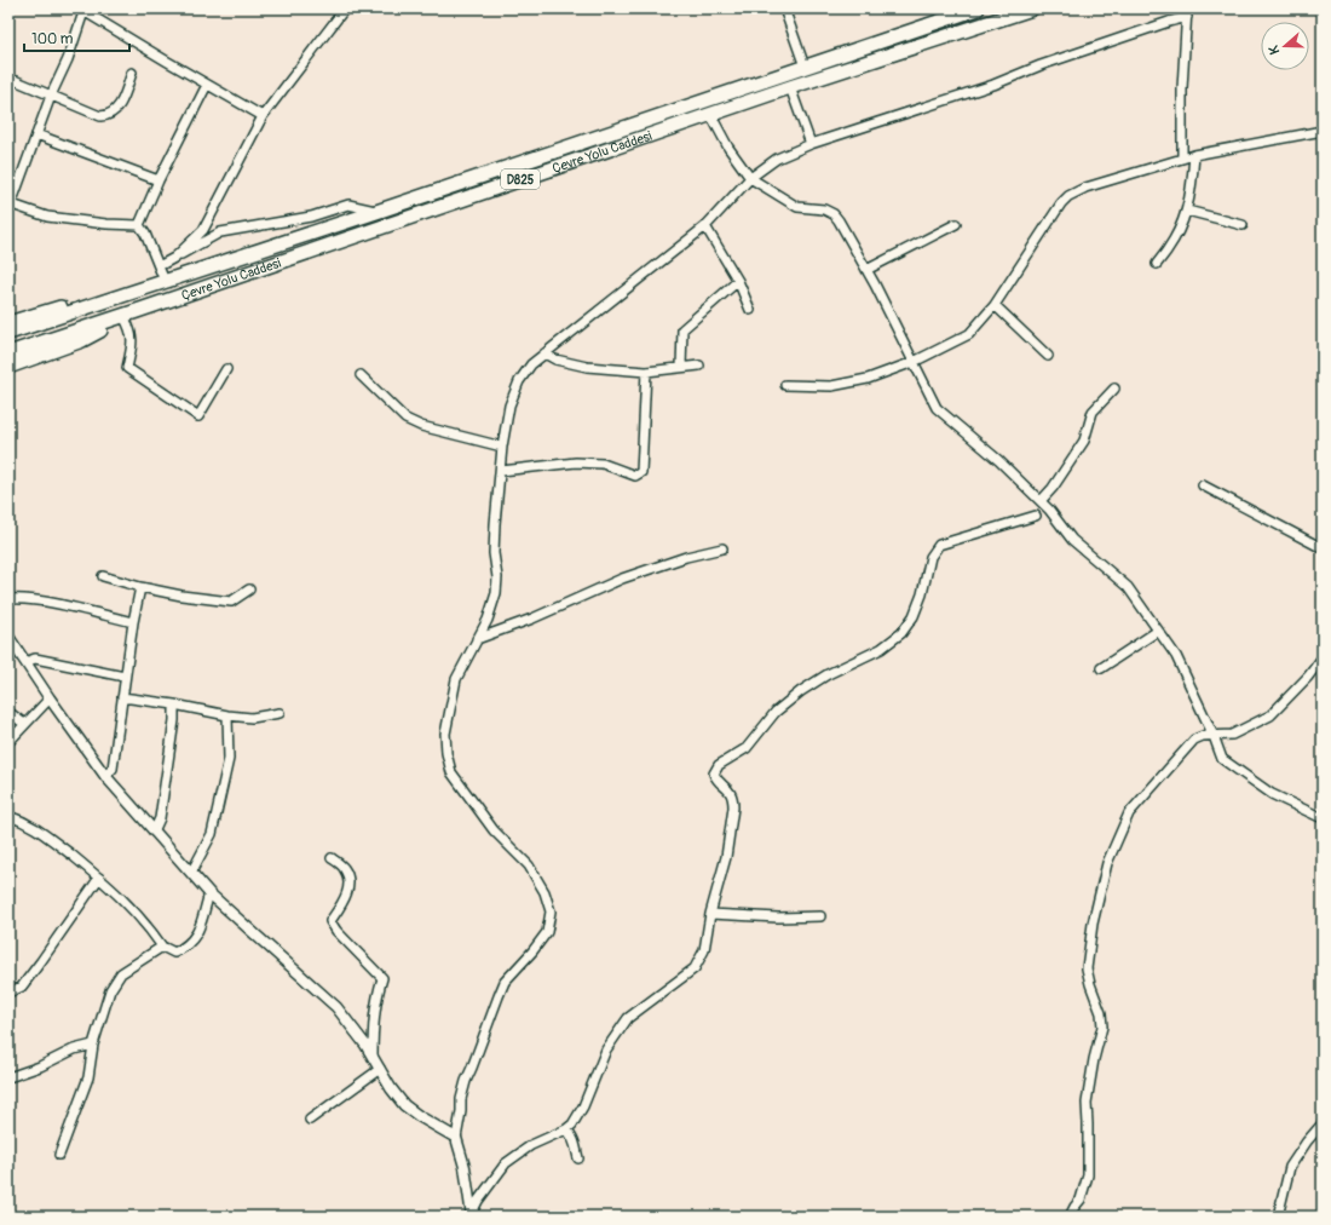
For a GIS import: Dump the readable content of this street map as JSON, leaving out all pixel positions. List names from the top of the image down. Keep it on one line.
{"streets":{"highway":["Çevre Yolu Caddesi","D825"]},"scale_bar":"100 m","north":"left"}
